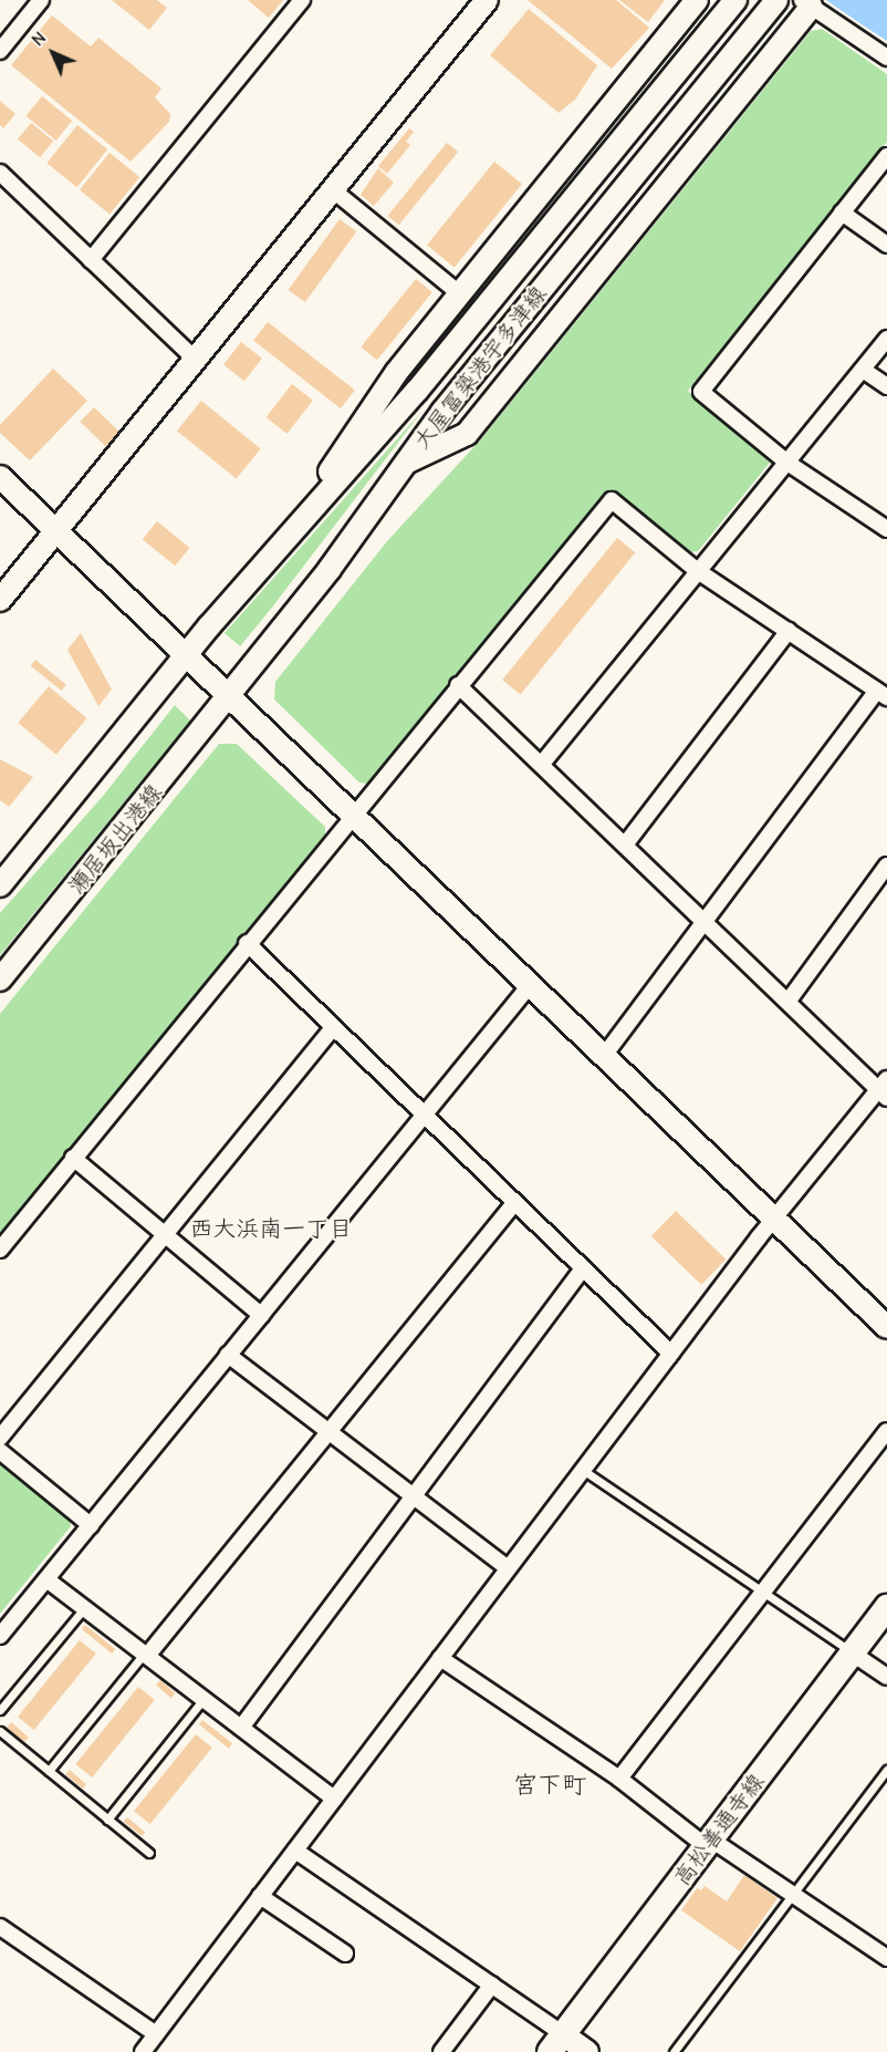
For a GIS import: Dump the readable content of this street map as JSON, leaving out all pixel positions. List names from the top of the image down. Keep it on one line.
{"streets":{"main road":["大屋冨築港宇多津線","瀬居坂出港線","高松善通寺線"]},"crossings":[["大屋冨築港宇多津線","瀬居坂出港線"]],"districts":["西大浜南一丁目","宮下町"],"north":"top left"}
